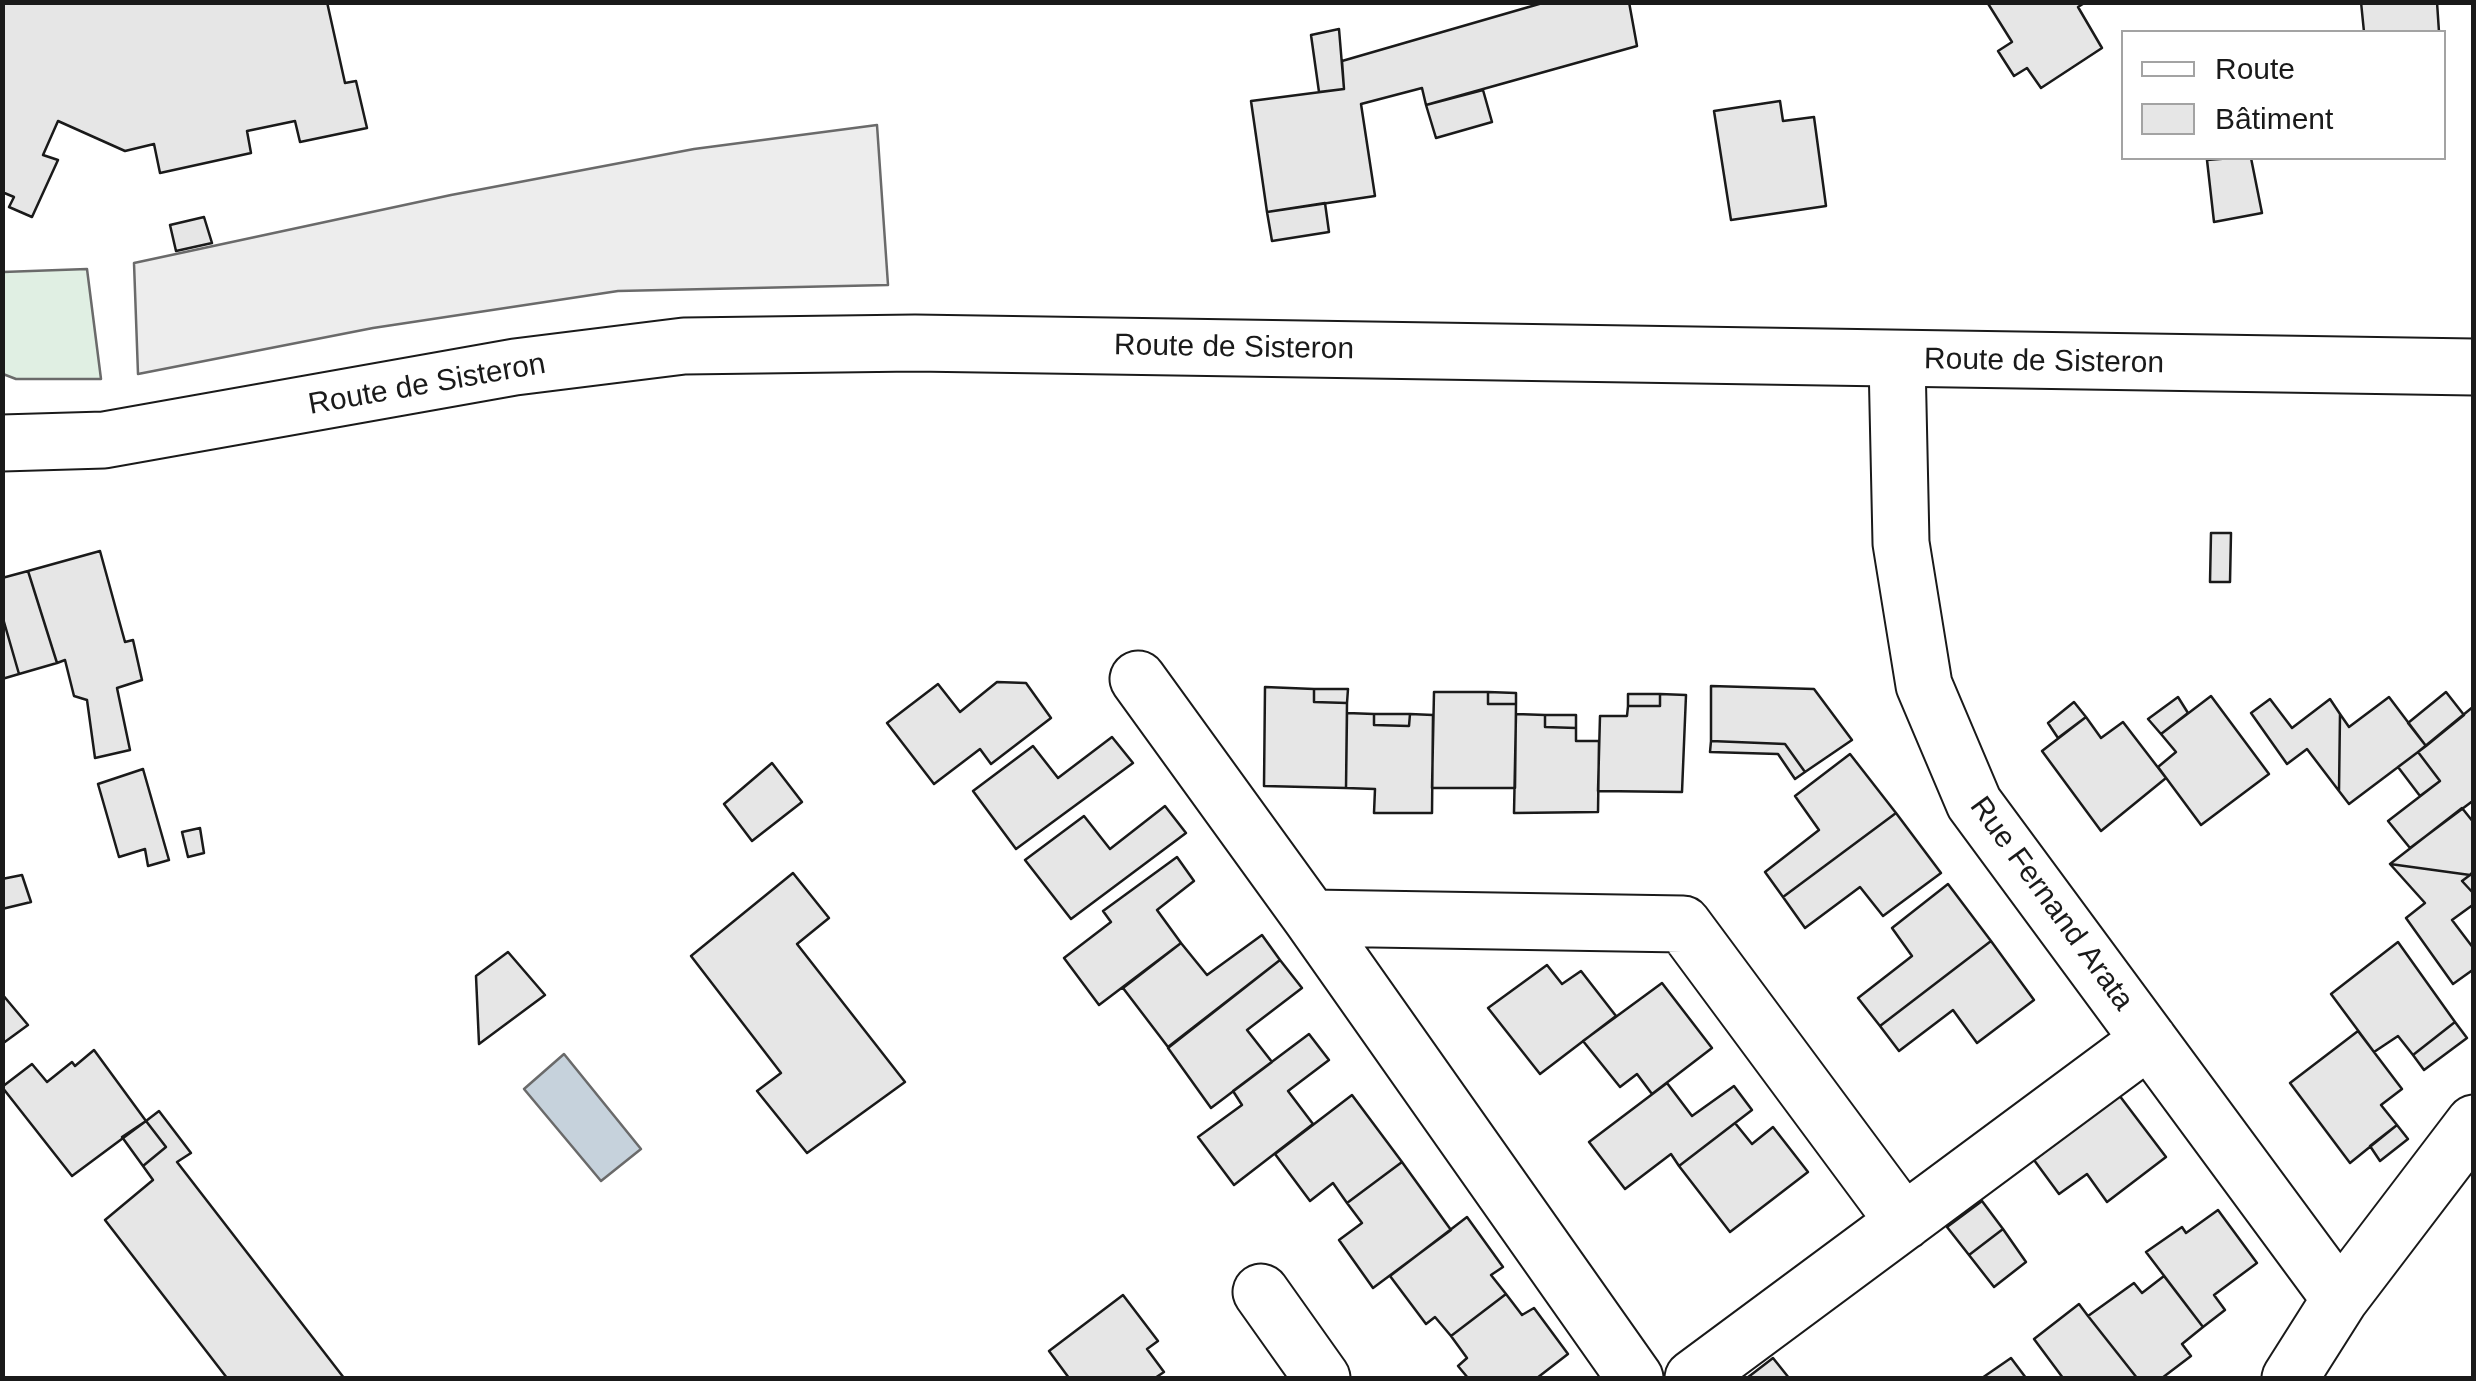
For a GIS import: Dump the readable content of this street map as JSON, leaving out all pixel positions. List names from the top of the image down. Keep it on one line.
{"streets":{"street":["Route de Sisteron","Rue Fernand Arata"]},"crossings":[["Route de Sisteron","Rue Fernand Arata"]],"legend":["Route","Bâtiment"]}
